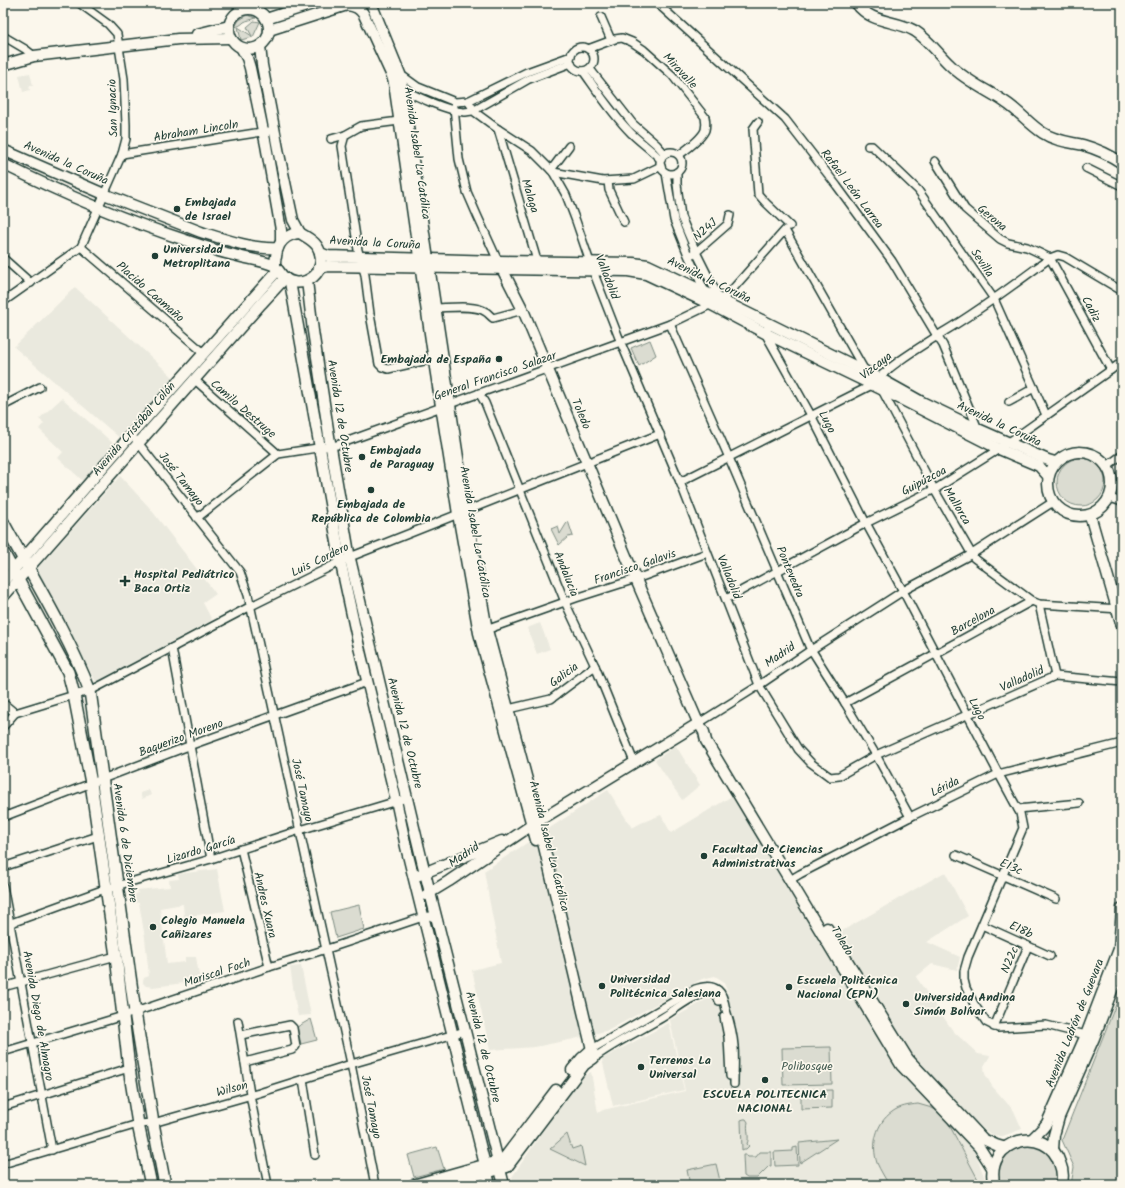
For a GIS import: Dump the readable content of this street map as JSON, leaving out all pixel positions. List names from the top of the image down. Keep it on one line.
{"streets":{"main road":["Avenida Isabel La Católica","Avenida la Coruña","Toledo","Avenida 12 de Octubre","Avenida Cristóbal Colón","Madrid","Avenida 6 de Diciembre","Avenida Ladrón de Guevara"],"street":["Miravalle","San Ignacio","Abraham Lincoln","Rafael León Larrea","Malaga","Gerona","N24J","Sevilla","Valladolid","Placido Caamaño","Cadiz","Vizcaya","General Francisco Salazar","Camilo Destruge","Lugo","José Tamayo","Guipúzcoa","Mallorca","Luis Cordero","Francisco Galavis","Pontevedra","Andalucia","Barcelona","Galicia","Baquerizo Moreno","Lérida","Lizardo García","E13c","Andres Xuara","E18b","N22c","Mariscal Foch","Avenida Diego de Almagro","Wilson"]},"crossings":[["San Ignacio","Abraham Lincoln"],["San Ignacio","Avenida la Coruña"],["San Ignacio","Placido Caamaño"],["Avenida Isabel La Católica","Avenida la Coruña"],["Avenida Isabel La Católica","General Francisco Salazar"],["Avenida Isabel La Católica","Luis Cordero"],["Avenida Isabel La Católica","Francisco Galavis"],["Avenida Isabel La Católica","Madrid"],["Avenida Isabel La Católica","Galicia"],["Avenida la Coruña","Rafael León Larrea"],["Avenida la Coruña","Malaga"],["Avenida la Coruña","Valladolid"],["Avenida la Coruña","Vizcaya"],["Avenida la Coruña","General Francisco Salazar"],["Avenida la Coruña","Toledo"],["Avenida la Coruña","Avenida 12 de Octubre"],["Avenida la Coruña","Lugo"],["Avenida la Coruña","Avenida Cristóbal Colón"],["Avenida la Coruña","Guipúzcoa"],["Avenida la Coruña","Mallorca"],["Avenida la Coruña","Madrid"],["Rafael León Larrea","Vizcaya"],["Malaga","Valladolid"],["Gerona","Cadiz"],["Gerona","Vizcaya"],["Sevilla","Vizcaya"],["Sevilla","Guipúzcoa"],["Valladolid","Vizcaya"],["Valladolid","General Francisco Salazar"],["Valladolid","Lugo"],["Valladolid","Guipúzcoa"],["Valladolid","Luis Cordero"],["Valladolid","Francisco Galavis"],["Valladolid","Pontevedra"],["Valladolid","Madrid"],["Placido Caamaño","Avenida Cristóbal Colón"],["Cadiz","Vizcaya"],["Cadiz","Guipúzcoa"],["Vizcaya","Lugo"],["Vizcaya","Mallorca"],["Vizcaya","Pontevedra"],["General Francisco Salazar","Camilo Destruge"],["General Francisco Salazar","Toledo"],["General Francisco Salazar","Avenida 12 de Octubre"],["General Francisco Salazar","Pontevedra"],["General Francisco Salazar","Andalucia"],["Camilo Destruge","Avenida Cristóbal Colón"],["Toledo","Luis Cordero"],["Toledo","Francisco Galavis"],["Toledo","Madrid"],["Toledo","Lérida"],["Avenida 12 de Octubre","Avenida Cristóbal Colón"],["Avenida 12 de Octubre","Luis Cordero"],["Avenida 12 de Octubre","Madrid"],["Avenida 12 de Octubre","Baquerizo Moreno"],["Avenida 12 de Octubre","Lizardo García"],["Avenida 12 de Octubre","Mariscal Foch"],["Avenida 12 de Octubre","Wilson"],["Lugo","Guipúzcoa"],["Lugo","Barcelona"],["Lugo","Madrid"],["Lugo","Lérida"],["Lugo","E13c"],["Lugo","E18b"],["Lugo","N22c"],["Avenida Cristóbal Colón","José Tamayo"],["Avenida Cristóbal Colón","Avenida 6 de Diciembre"],["José Tamayo","Luis Cordero"],["José Tamayo","Baquerizo Moreno"],["José Tamayo","Lizardo García"],["José Tamayo","Mariscal Foch"],["José Tamayo","Wilson"],["Guipúzcoa","Mallorca"],["Guipúzcoa","Pontevedra"],["Mallorca","Barcelona"],["Mallorca","Madrid"],["Luis Cordero","Andalucia"],["Luis Cordero","Avenida 6 de Diciembre"],["Francisco Galavis","Andalucia"],["Pontevedra","Barcelona"],["Pontevedra","Madrid"],["Pontevedra","Lérida"],["Andalucia","Madrid"],["Andalucia","Galicia"],["Baquerizo Moreno","Avenida 6 de Diciembre"],["Avenida 6 de Diciembre","Lizardo García"],["Avenida 6 de Diciembre","Mariscal Foch"],["Avenida 6 de Diciembre","Wilson"],["Lizardo García","Andres Xuara"],["Lizardo García","Avenida Diego de Almagro"],["Andres Xuara","Mariscal Foch"],["E18b","N22c"],["Mariscal Foch","Avenida Diego de Almagro"],["Avenida Diego de Almagro","Wilson"]],"parks":["Polibosque"],"places":{"other":["Embajada de Israel","Universidad Metroplitana","Embajada de España","Embajada de Paraguay","Embajada de República de Colombia","Facultad de Ciencias Administrativas","Colegio Manuela Cañizares","Universidad Politécnica Salesiana","Escuela Politécnica Nacional (EPN)","Universidad Andina Simón Bolívar","Terrenos La Universal","ESCUELA POLITECNICA NACIONAL"],"health":["Hospital Pediátrico Baca Ortiz"]}}
